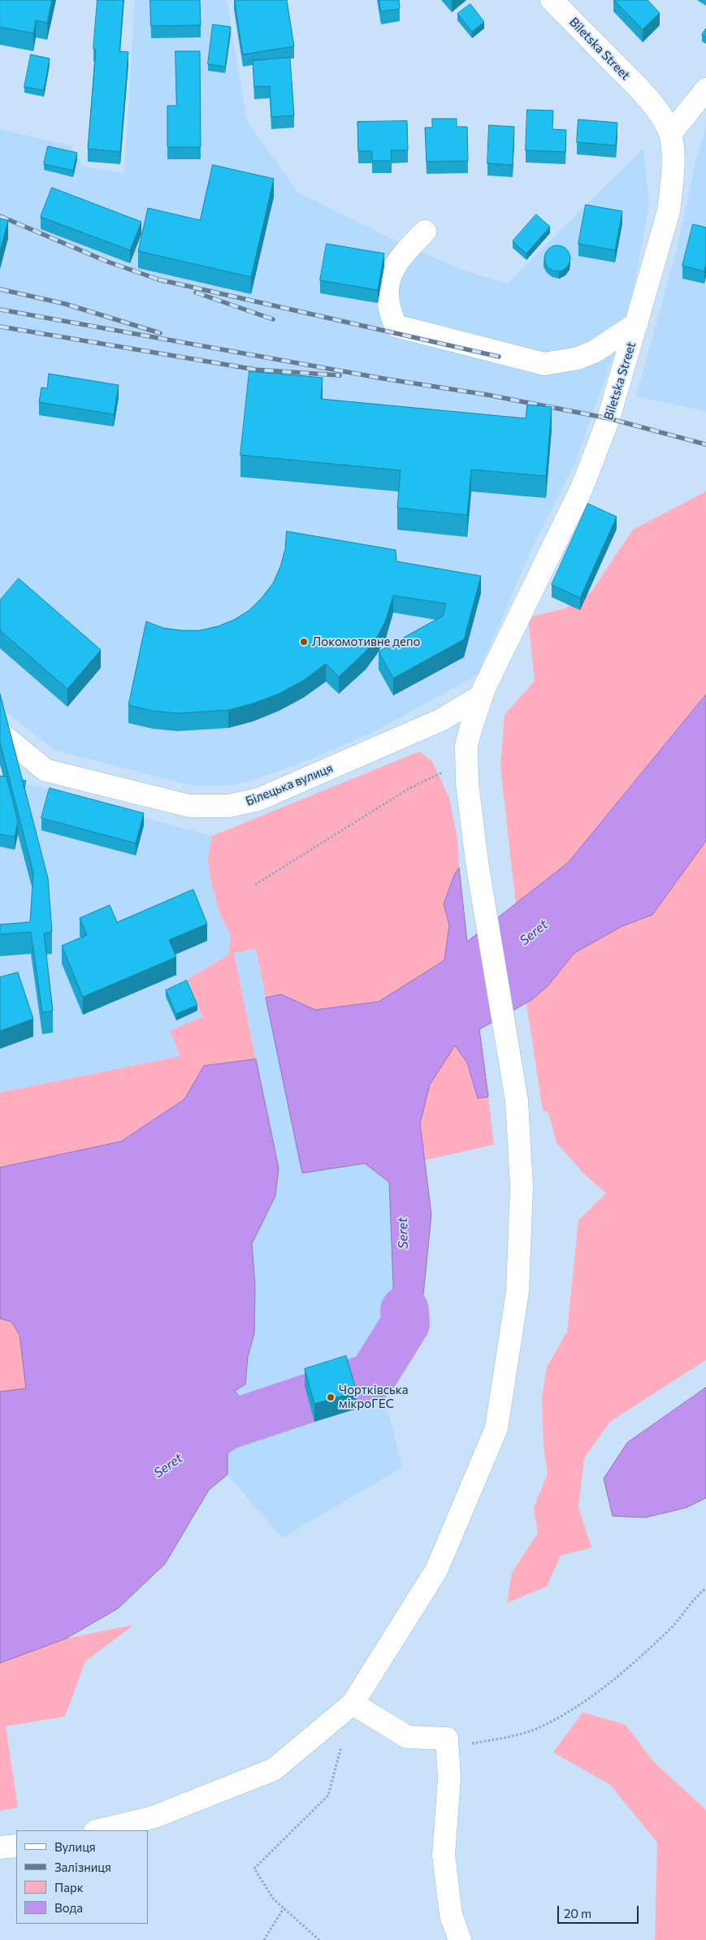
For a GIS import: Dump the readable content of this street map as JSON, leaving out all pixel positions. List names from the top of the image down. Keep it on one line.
{"streets":{"street":["Biletska Street","Білецька вулиця"]},"crossings":[["Biletska Street","Білецька вулиця"]],"water":["Seret"],"places":["Локомотивне депо","Чортківська мікроГЕС"],"legend":["Вулиця","Залізниця","Парк","Вода"],"scale_bar":"20 m"}
